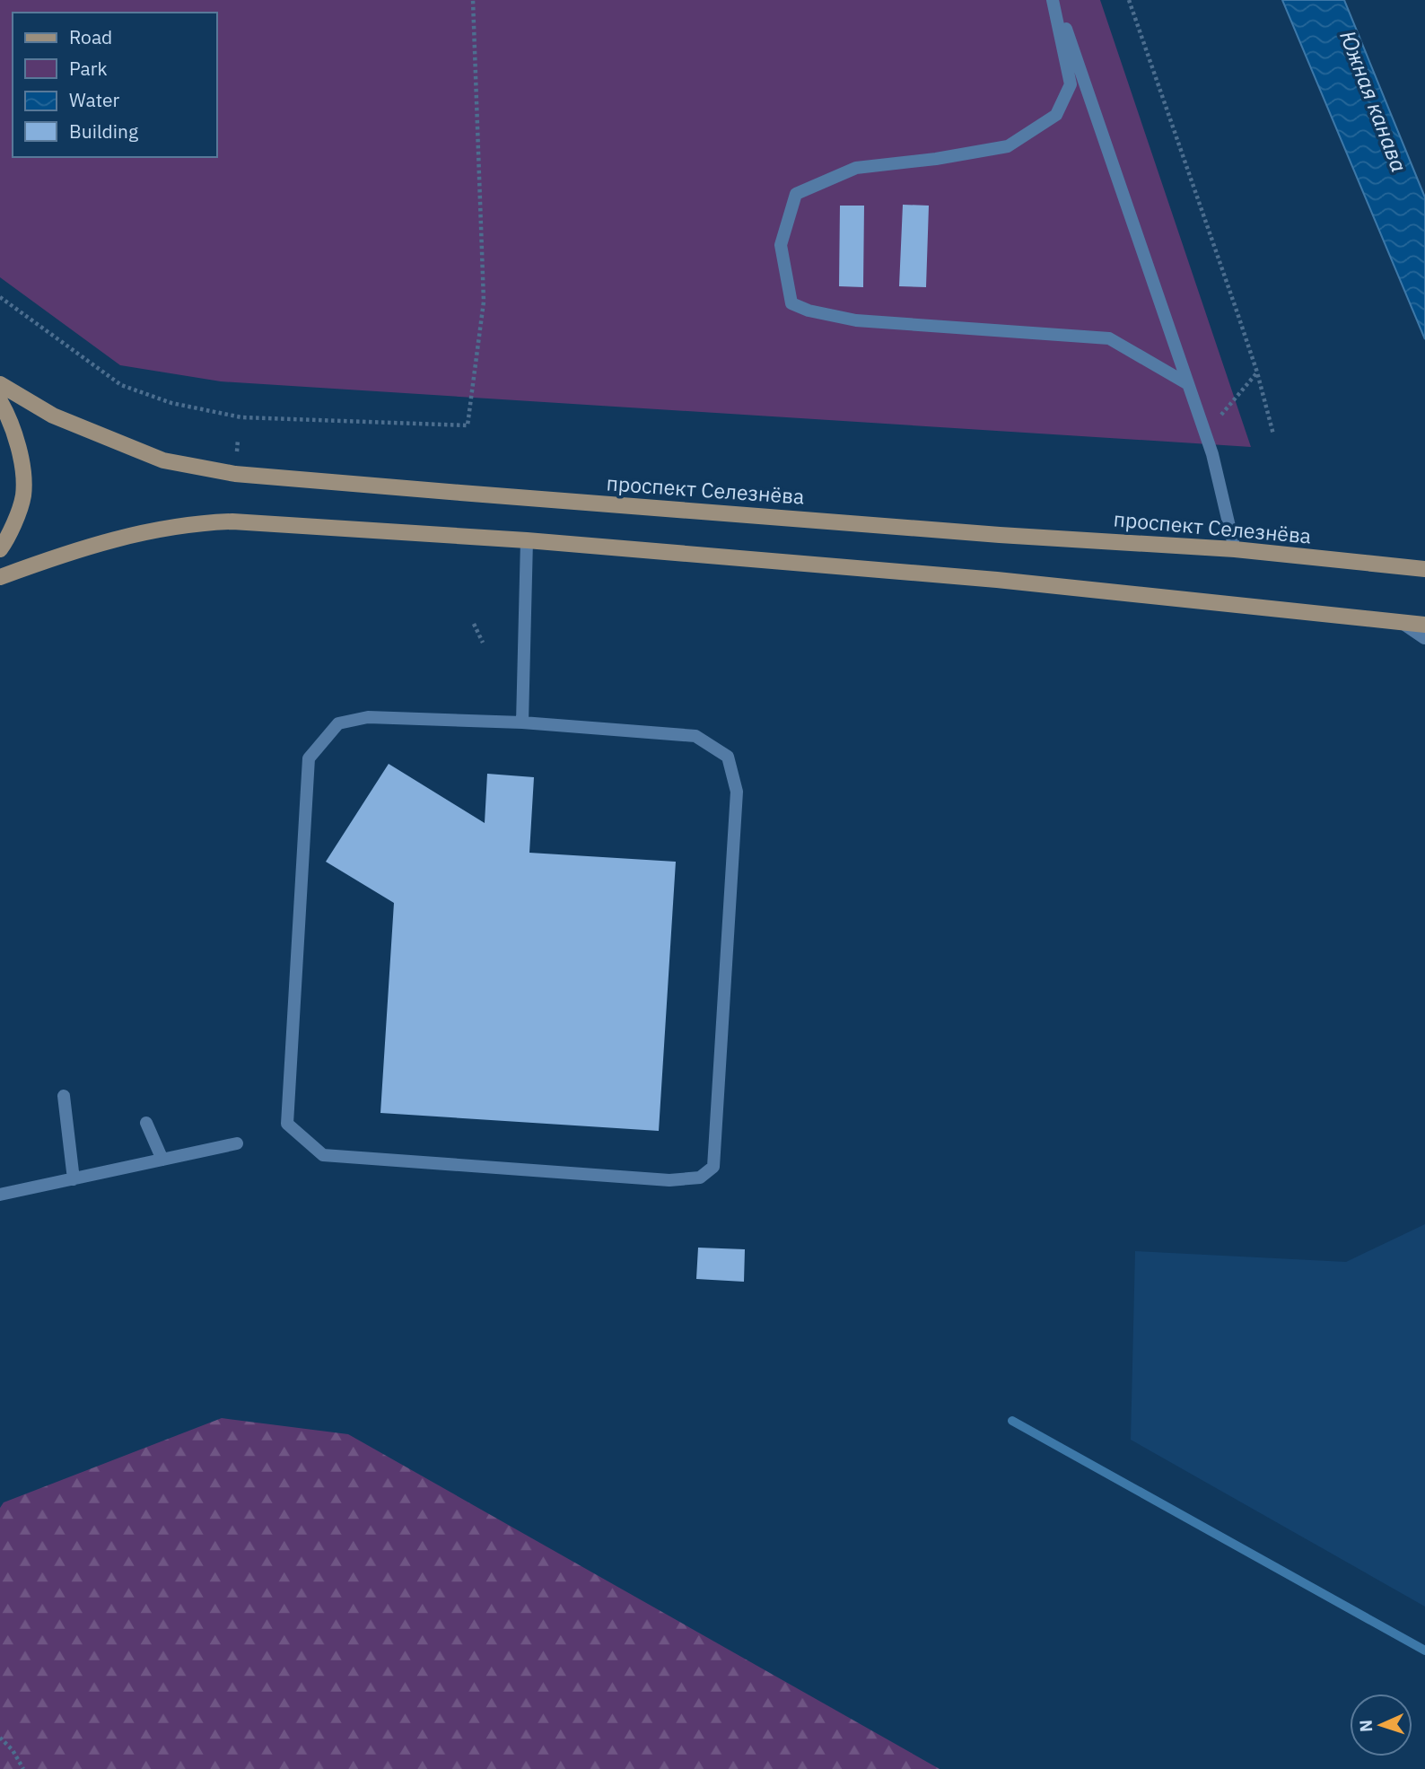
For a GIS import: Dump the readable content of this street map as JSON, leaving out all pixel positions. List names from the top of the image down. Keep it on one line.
{"streets":{"main road":["проспект Селезнёва"]},"water":["Южная канава"],"legend":["Road","Park","Water","Building"],"north":"left"}
